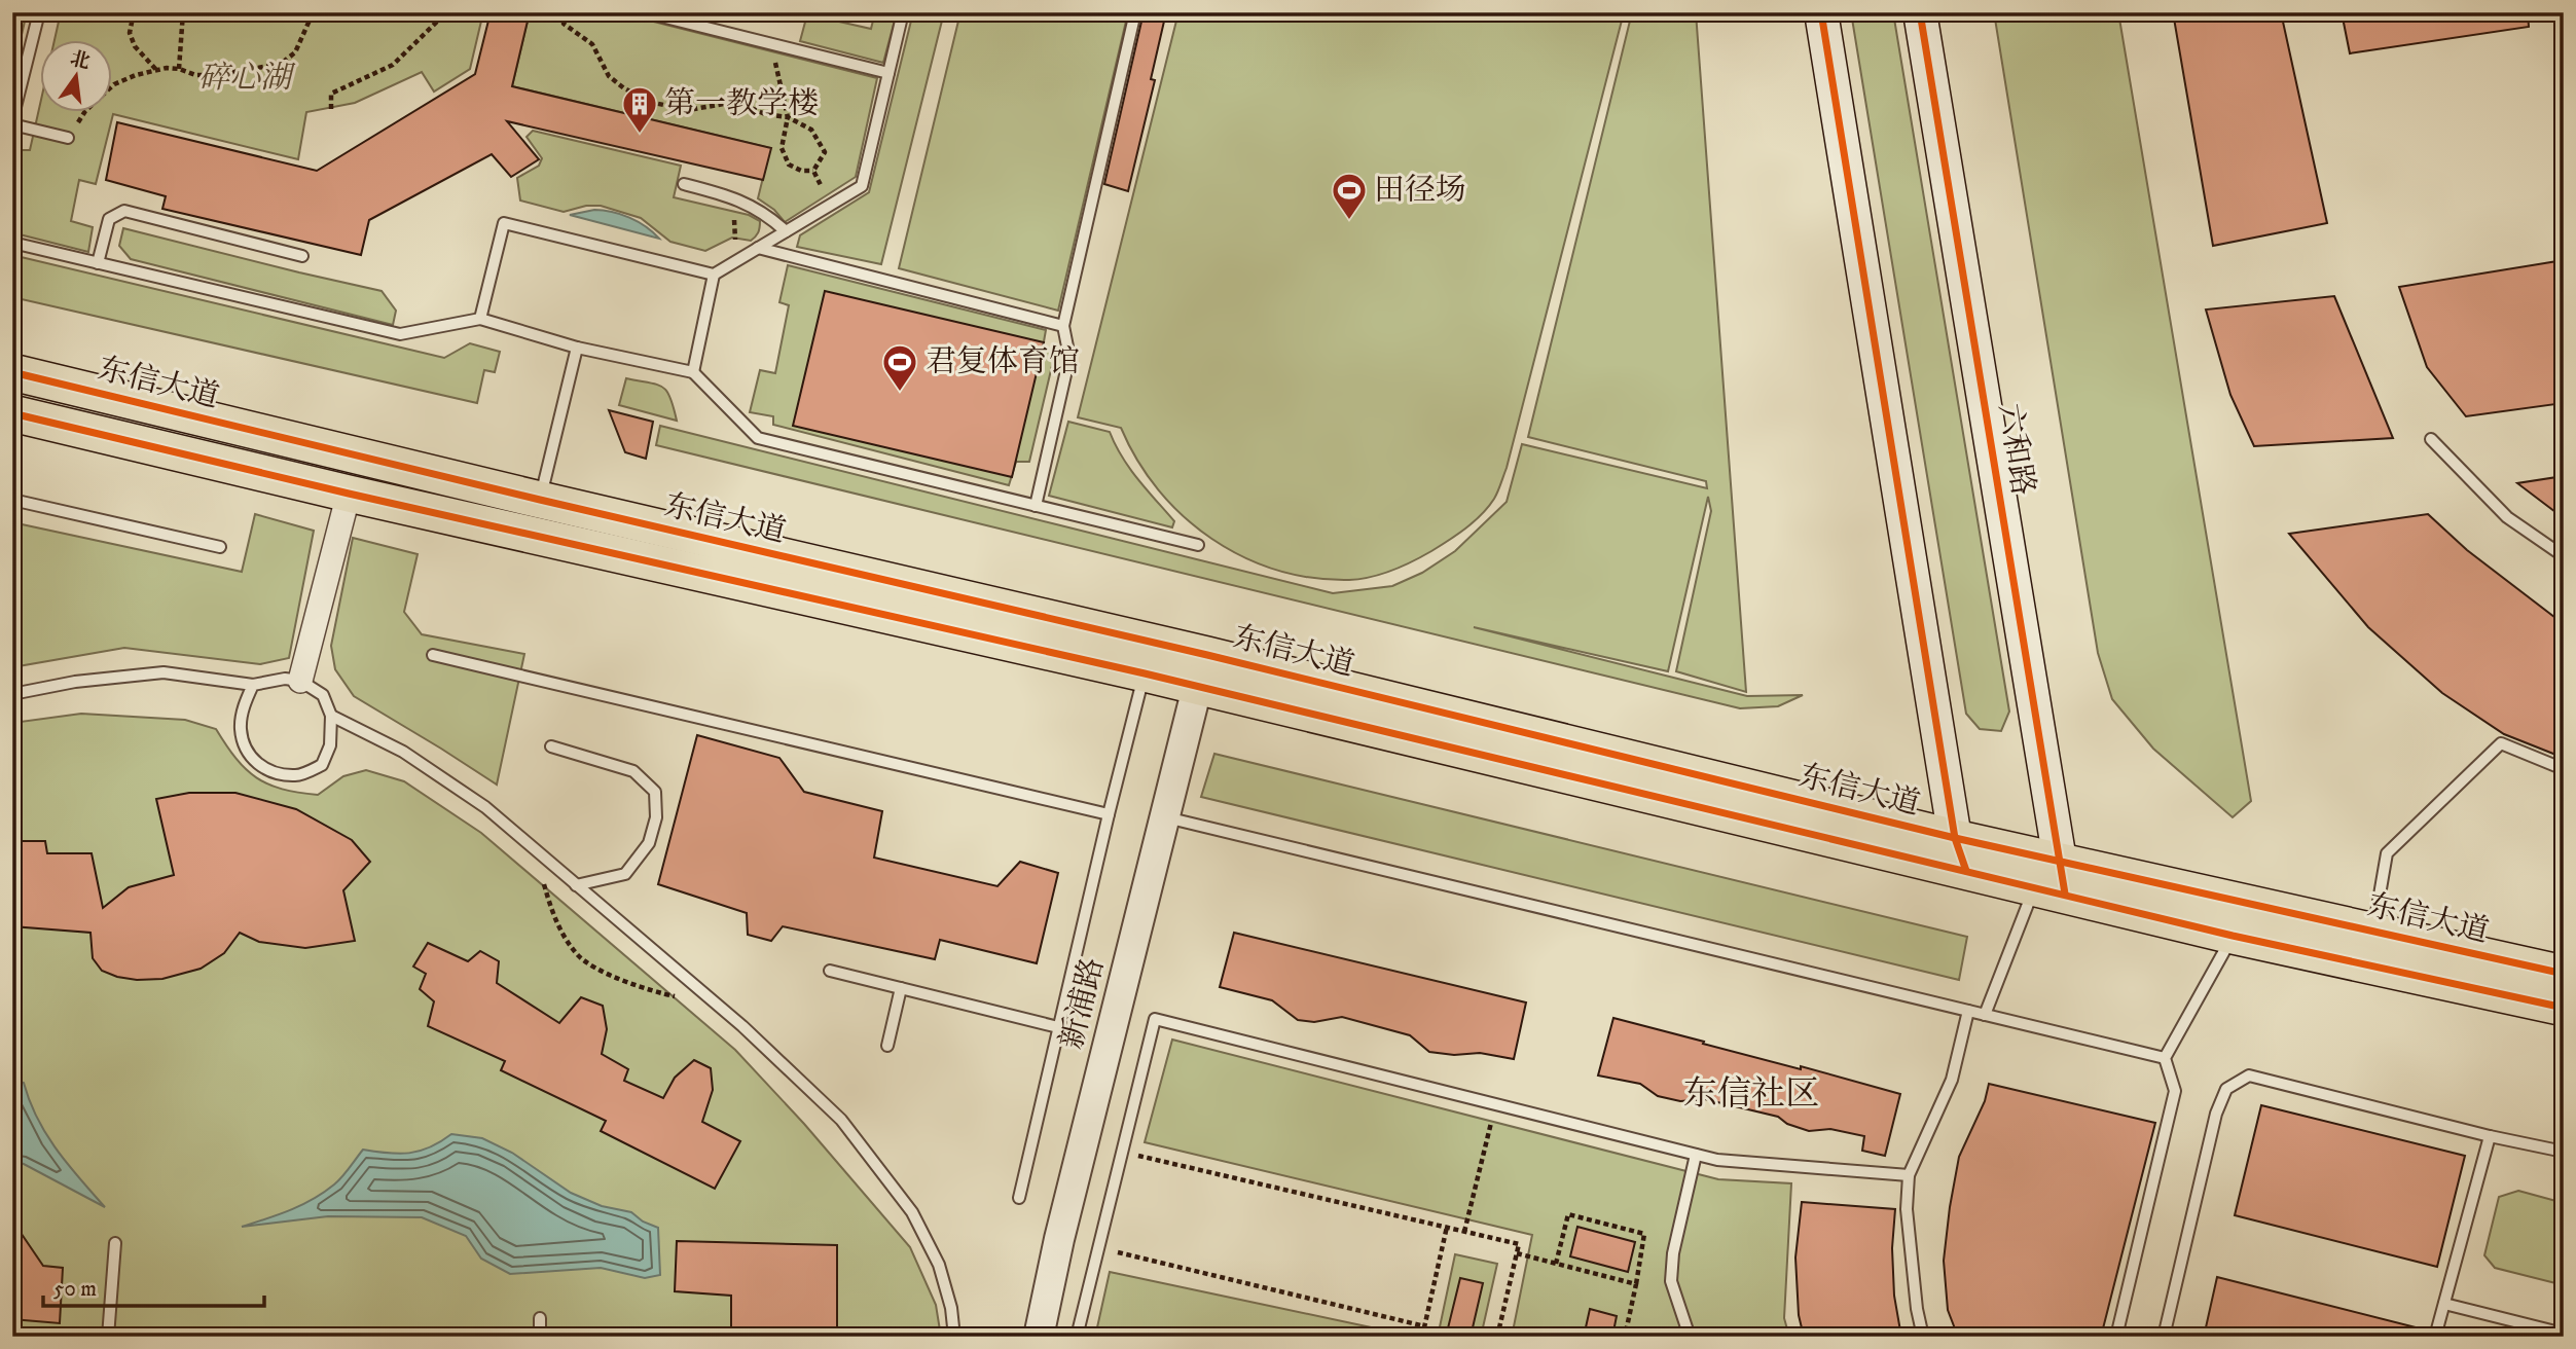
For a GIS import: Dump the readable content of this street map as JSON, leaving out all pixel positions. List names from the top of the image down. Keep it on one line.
{"streets":{"main road":["东信大道","六和路"],"street":["新浦路"]},"crossings":[["东信大道","六和路"],["东信大道","新浦路"]],"districts":["东信社区"],"parks":["碎心湖"],"places":{"building":["第一教学楼"],"sports":["田径场","君复体育馆"]},"scale_bar":"50 m","north":"top"}
